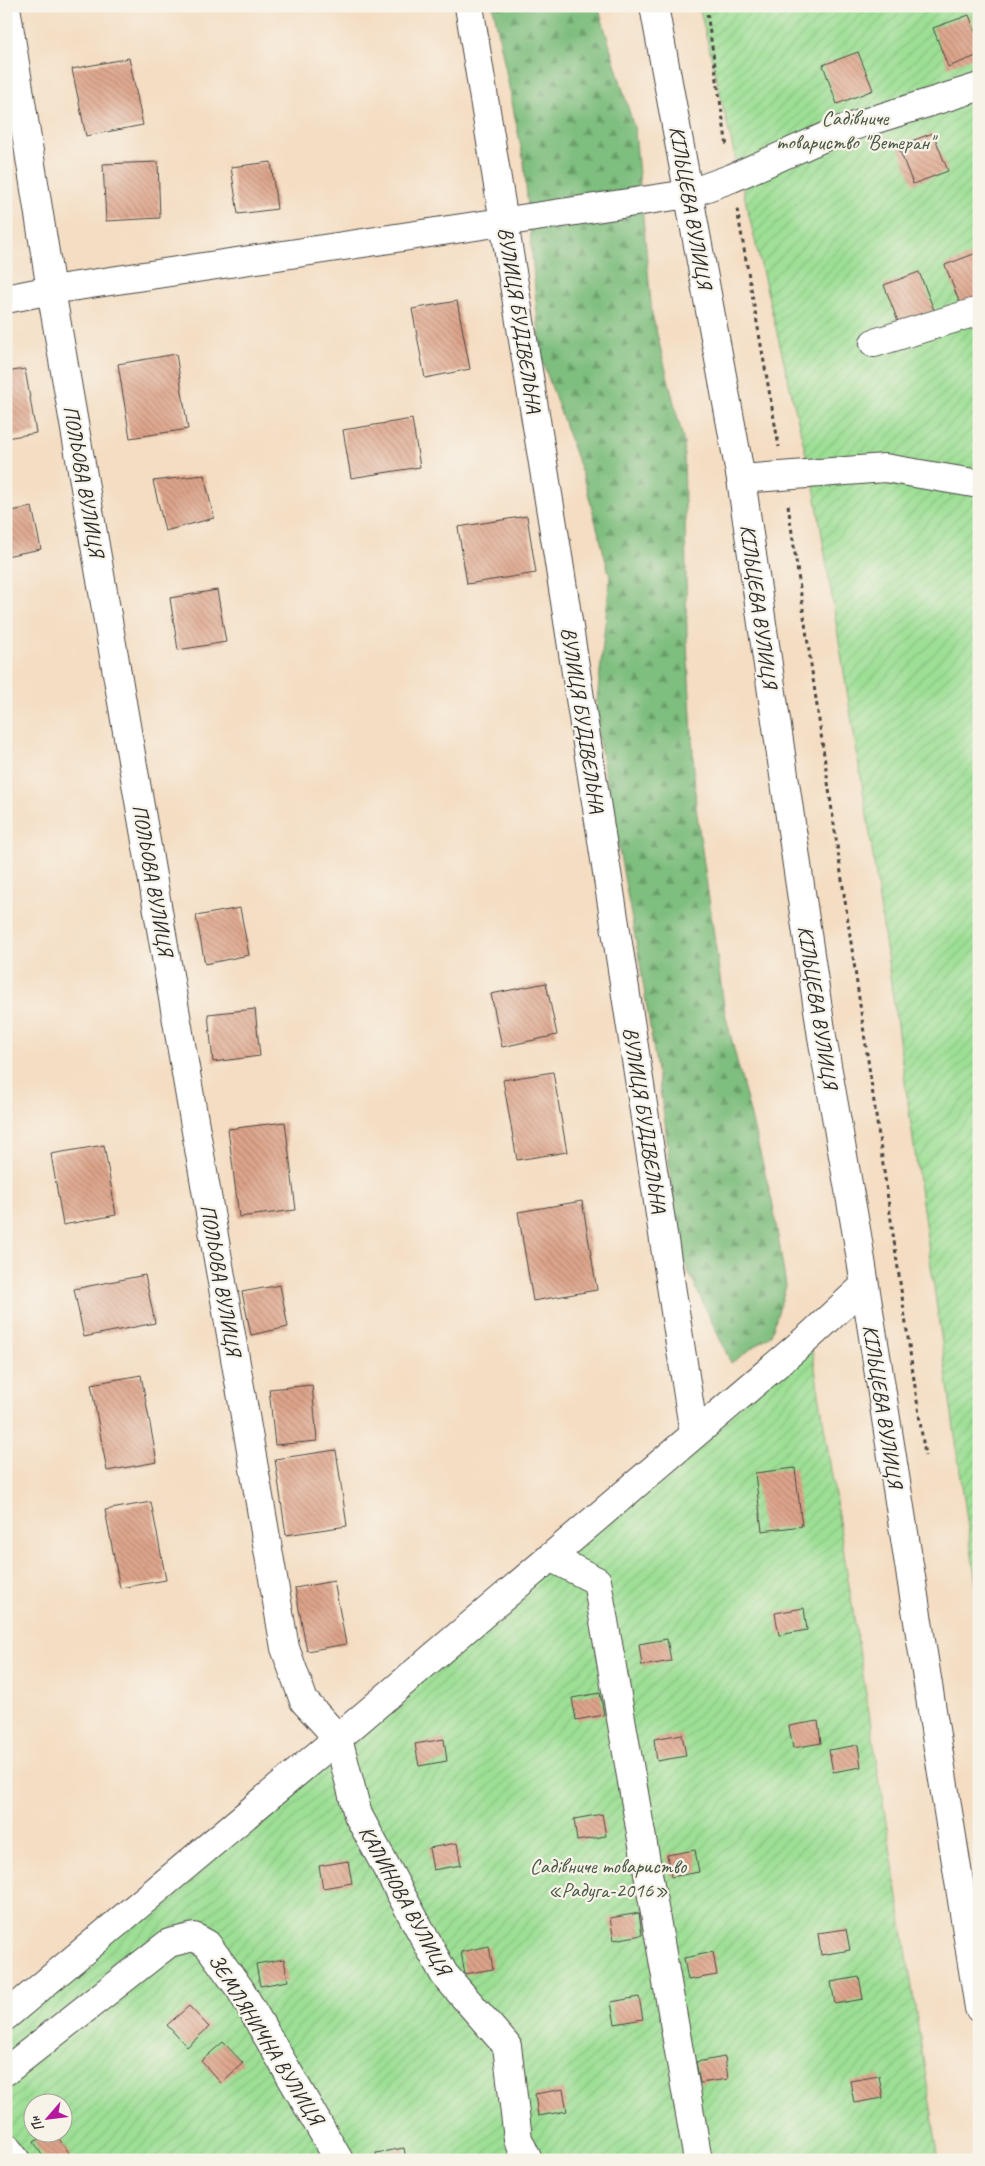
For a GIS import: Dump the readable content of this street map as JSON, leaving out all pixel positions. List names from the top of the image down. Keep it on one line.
{"streets":{"street":["КІЛЬЦЕВА ВУЛИЦЯ","ВУЛИЦЯ БУДІВЕЛЬНА","ПОЛЬОВА ВУЛИЦЯ","КАЛИНОВА ВУЛИЦЯ","ЗЕМЛЯНИЧНА ВУЛИЦЯ"]},"crossings":[["ПОЛЬОВА ВУЛИЦЯ","КАЛИНОВА ВУЛИЦЯ"]],"parks":["Садівниче товариство \"Ветеран\"","Садівниче товариство «Радуга-2016»"],"north":"bottom left"}
